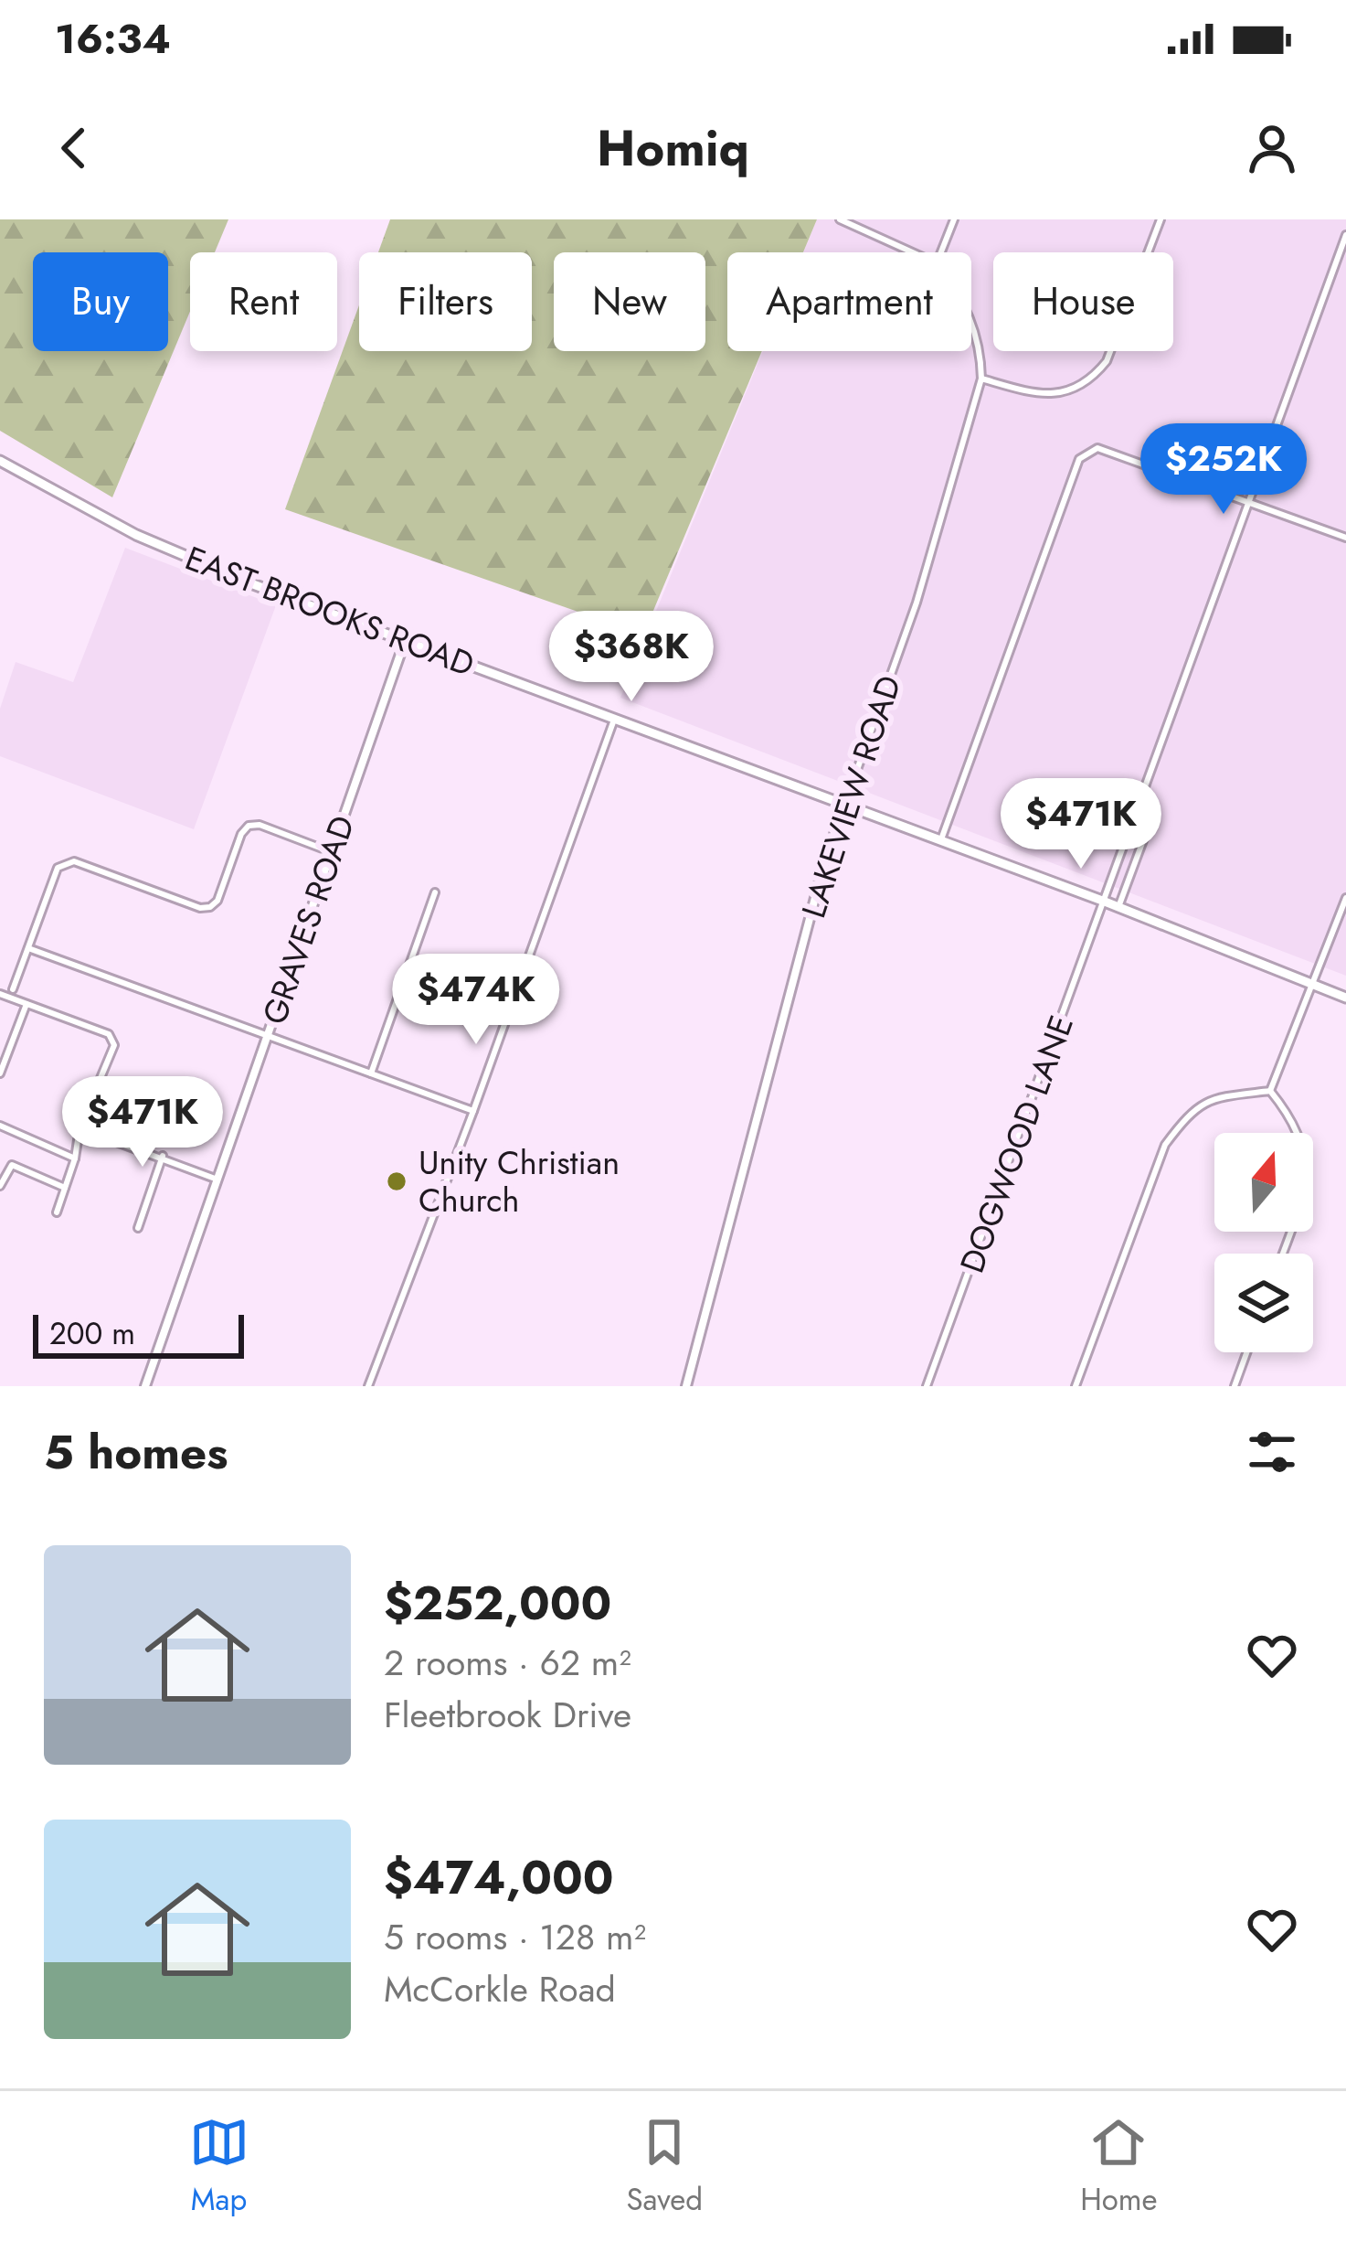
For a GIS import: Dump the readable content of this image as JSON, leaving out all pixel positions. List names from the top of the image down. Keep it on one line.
{"streets":{"main road":["EAST BROOKS ROAD"],"street":["LAKEVIEW ROAD","GRAVES ROAD","DOGWOOD LANE"]},"crossings":[["EAST BROOKS ROAD","LAKEVIEW ROAD"],["EAST BROOKS ROAD","GRAVES ROAD"],["EAST BROOKS ROAD","DOGWOOD LANE"]],"places":["Unity Christian Church"],"scale_bar":"200 m","north":"top","page":{"status":"16:34","header":"Homiq","chip":["Buy","Rent","Filters","New","Apartment","House"],"price":["$252K","$368K","$471K","$474K","$471K"],"scale":"200 m","heading":"5 homes","list":[{"name":"$252,000","note":"2 rooms · 62 m² · Fleetbrook Drive"},{"name":"$474,000","note":"5 rooms · 128 m² · McCorkle Road"}],"tabs":["Map","Saved","Home"]}}
